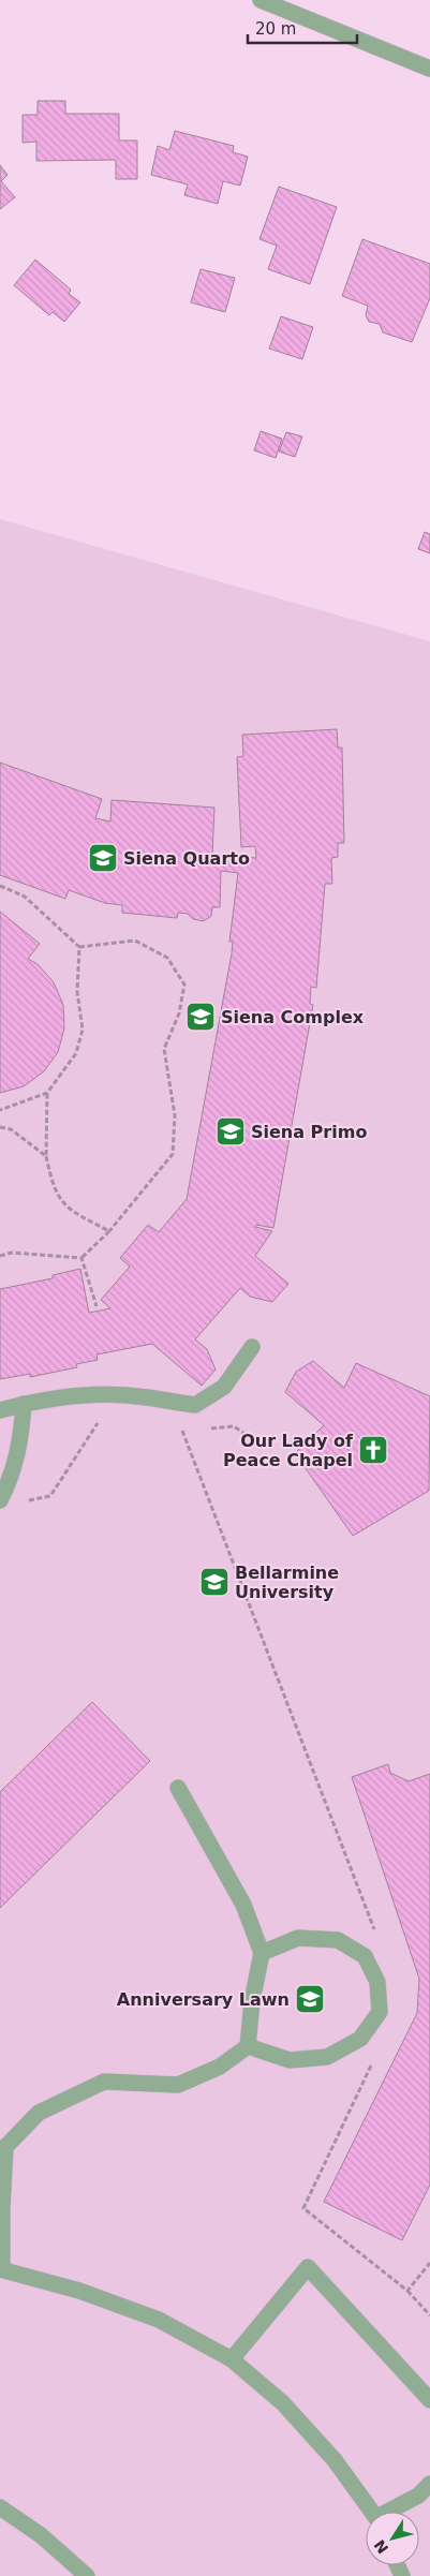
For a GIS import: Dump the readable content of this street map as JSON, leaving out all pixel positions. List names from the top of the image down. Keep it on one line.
{"places":{"school or university":["Siena Quarto","Siena Complex","Siena Primo","Bellarmine University","Anniversary Lawn"],"church":["Our Lady of Peace Chapel"]},"scale_bar":"20 m","north":"bottom left"}
